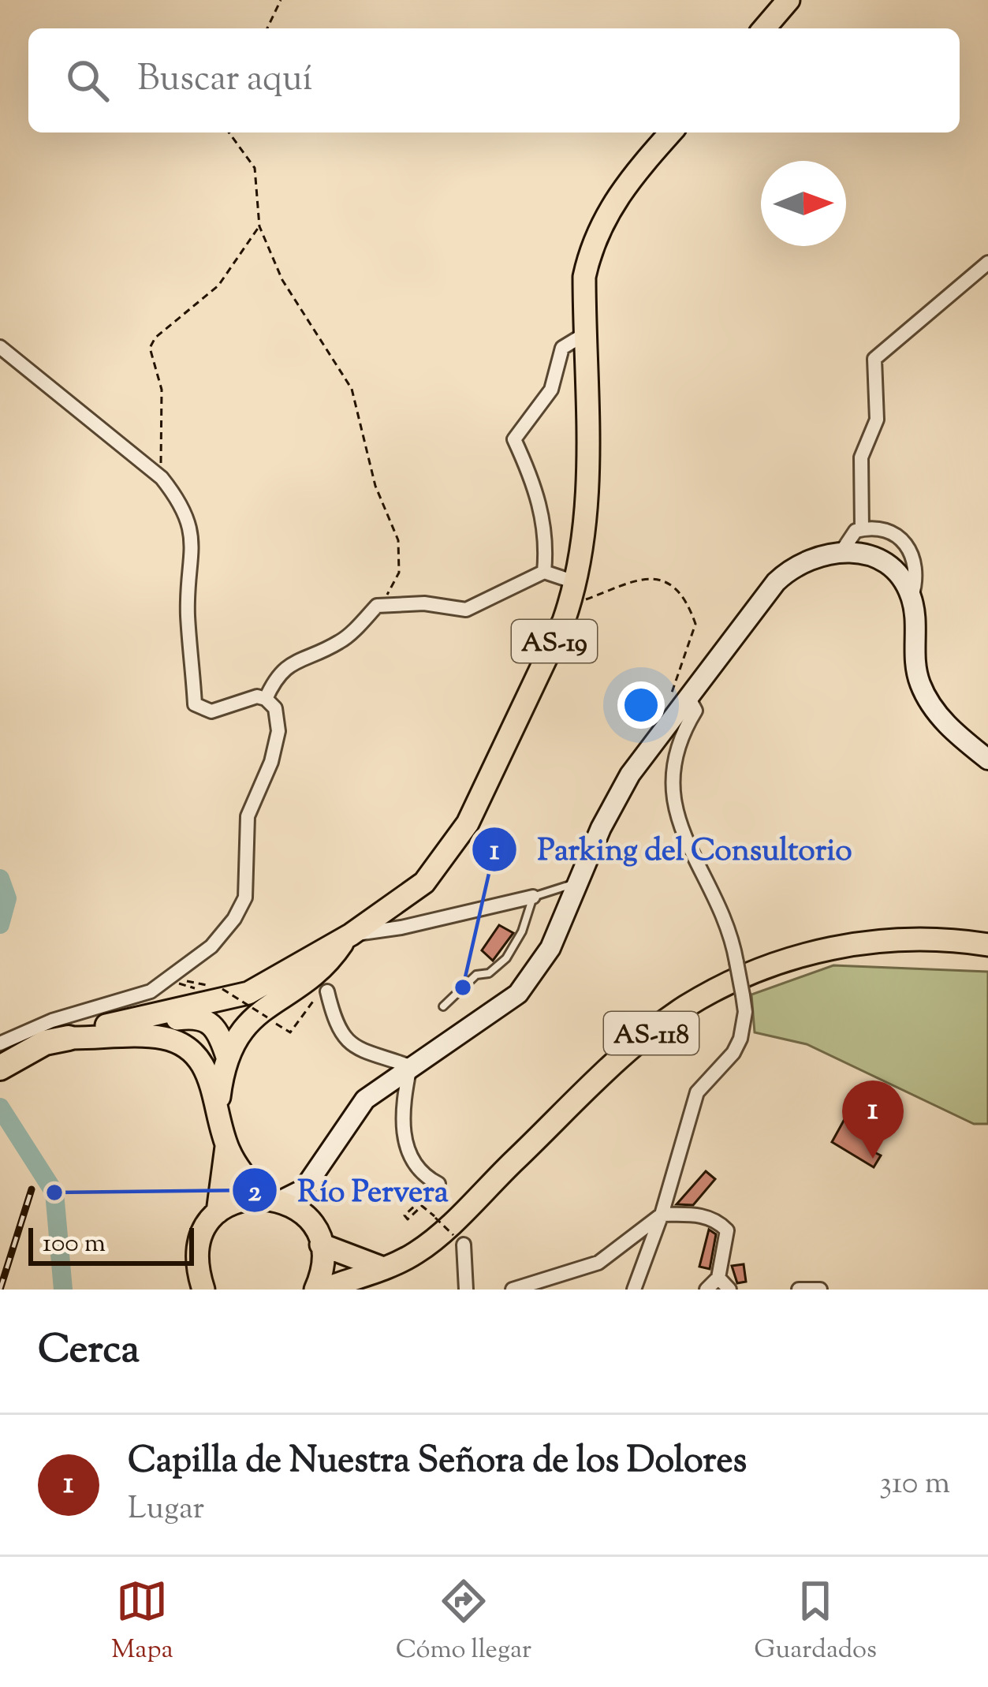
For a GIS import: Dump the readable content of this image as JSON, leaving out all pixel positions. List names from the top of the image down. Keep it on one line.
{"streets":{"main road":["AS-19","AS-118"]},"places":["Parking del Consultorio","Río Pervera"],"scale_bar":"100 m","north":"right","page":{"search":"Buscar aquí","pins":"1","scale":"100 m","heading":"Cerca","list":[{"mark":"1","name":"Capilla de Nuestra Señora de los Dolores","note":"Lugar","value":"310 m"}],"nav":["Mapa","Cómo llegar","Guardados"]}}
